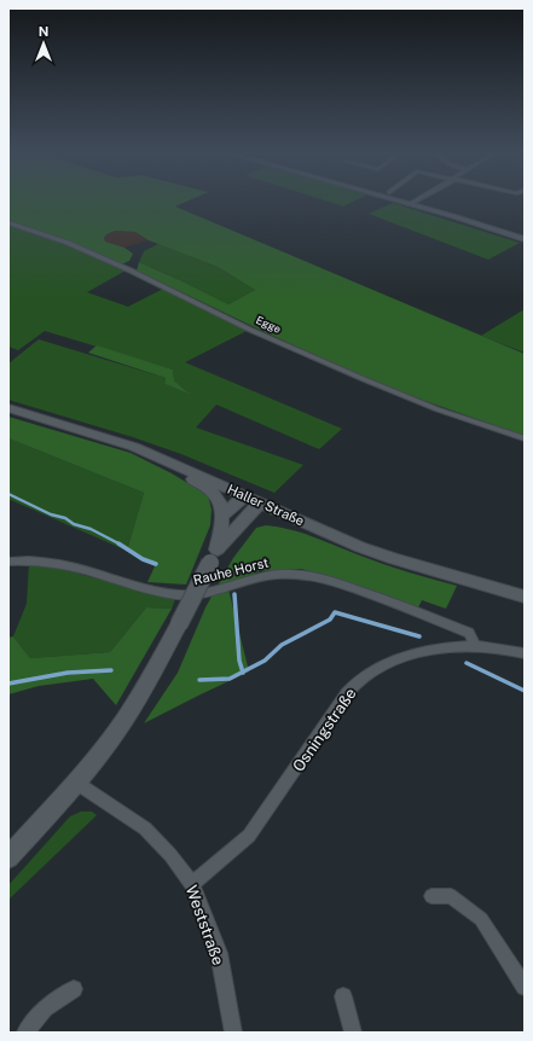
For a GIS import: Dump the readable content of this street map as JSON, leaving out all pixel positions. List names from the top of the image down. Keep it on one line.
{"streets":{"street":["Egge","Haller Straße","Rauhe Horst","Osningstraße","Weststraße"]},"crossings":[["Rauhe Horst","Osningstraße"],["Osningstraße","Weststraße"]],"north":"top"}
